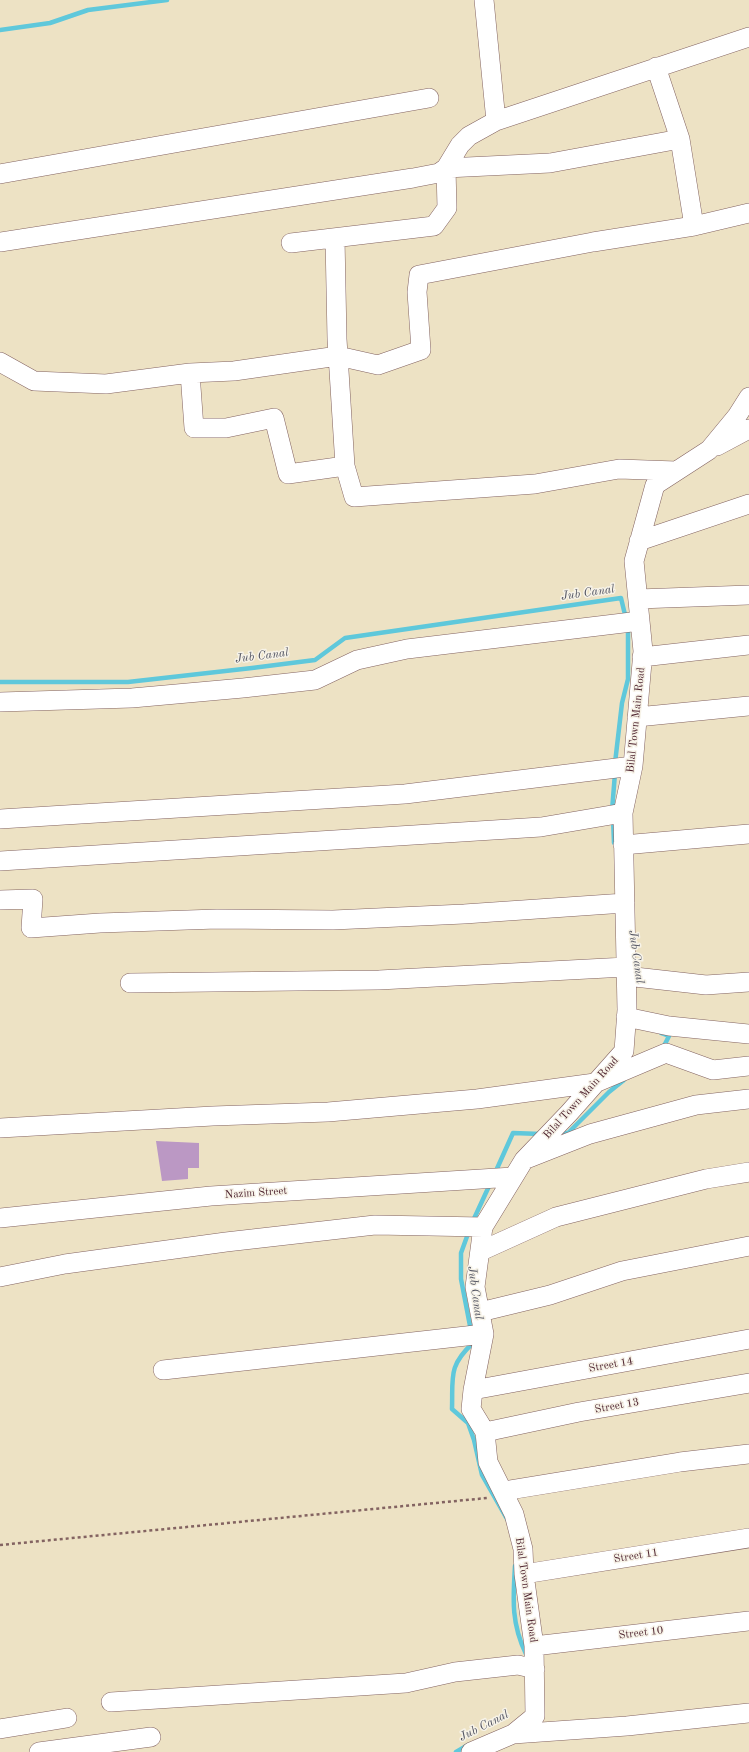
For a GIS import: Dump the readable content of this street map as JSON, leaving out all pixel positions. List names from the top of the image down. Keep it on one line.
{"streets":{"street":["Bilal Town Main Road","Nazim Street","Street 14","Street 13","Street 11","Street 10"]},"crossings":[["Bilal Town Main Road","Nazim Street"],["Bilal Town Main Road","Street 14"],["Bilal Town Main Road","Street 13"],["Bilal Town Main Road","Street 11"],["Bilal Town Main Road","Street 10"]],"water":["Jub Canal"]}
